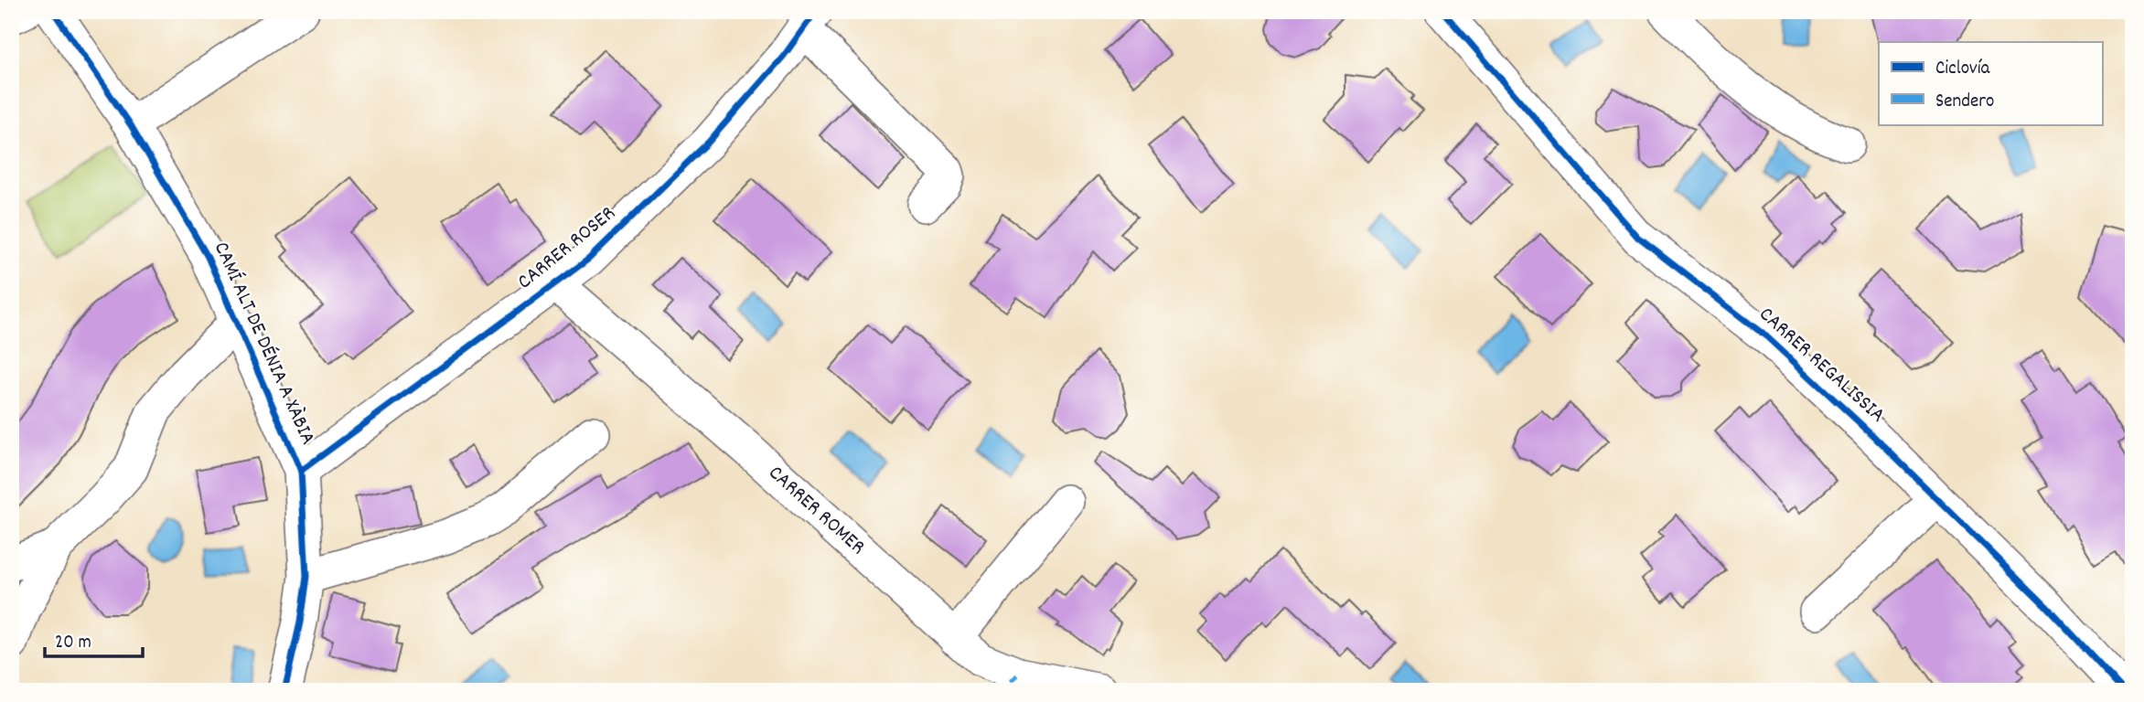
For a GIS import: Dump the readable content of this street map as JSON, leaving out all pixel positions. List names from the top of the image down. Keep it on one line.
{"streets":{"street":["CARRER ROSER","CAMÍ ALT DE DÉNIA A XÀBIA","CARRER REGALISSIA","CARRER ROMER"]},"crossings":[["CARRER ROSER","CAMÍ ALT DE DÉNIA A XÀBIA"],["CARRER ROSER","CARRER ROMER"]],"legend":["Ciclovía","Sendero"],"scale_bar":"20 m"}
